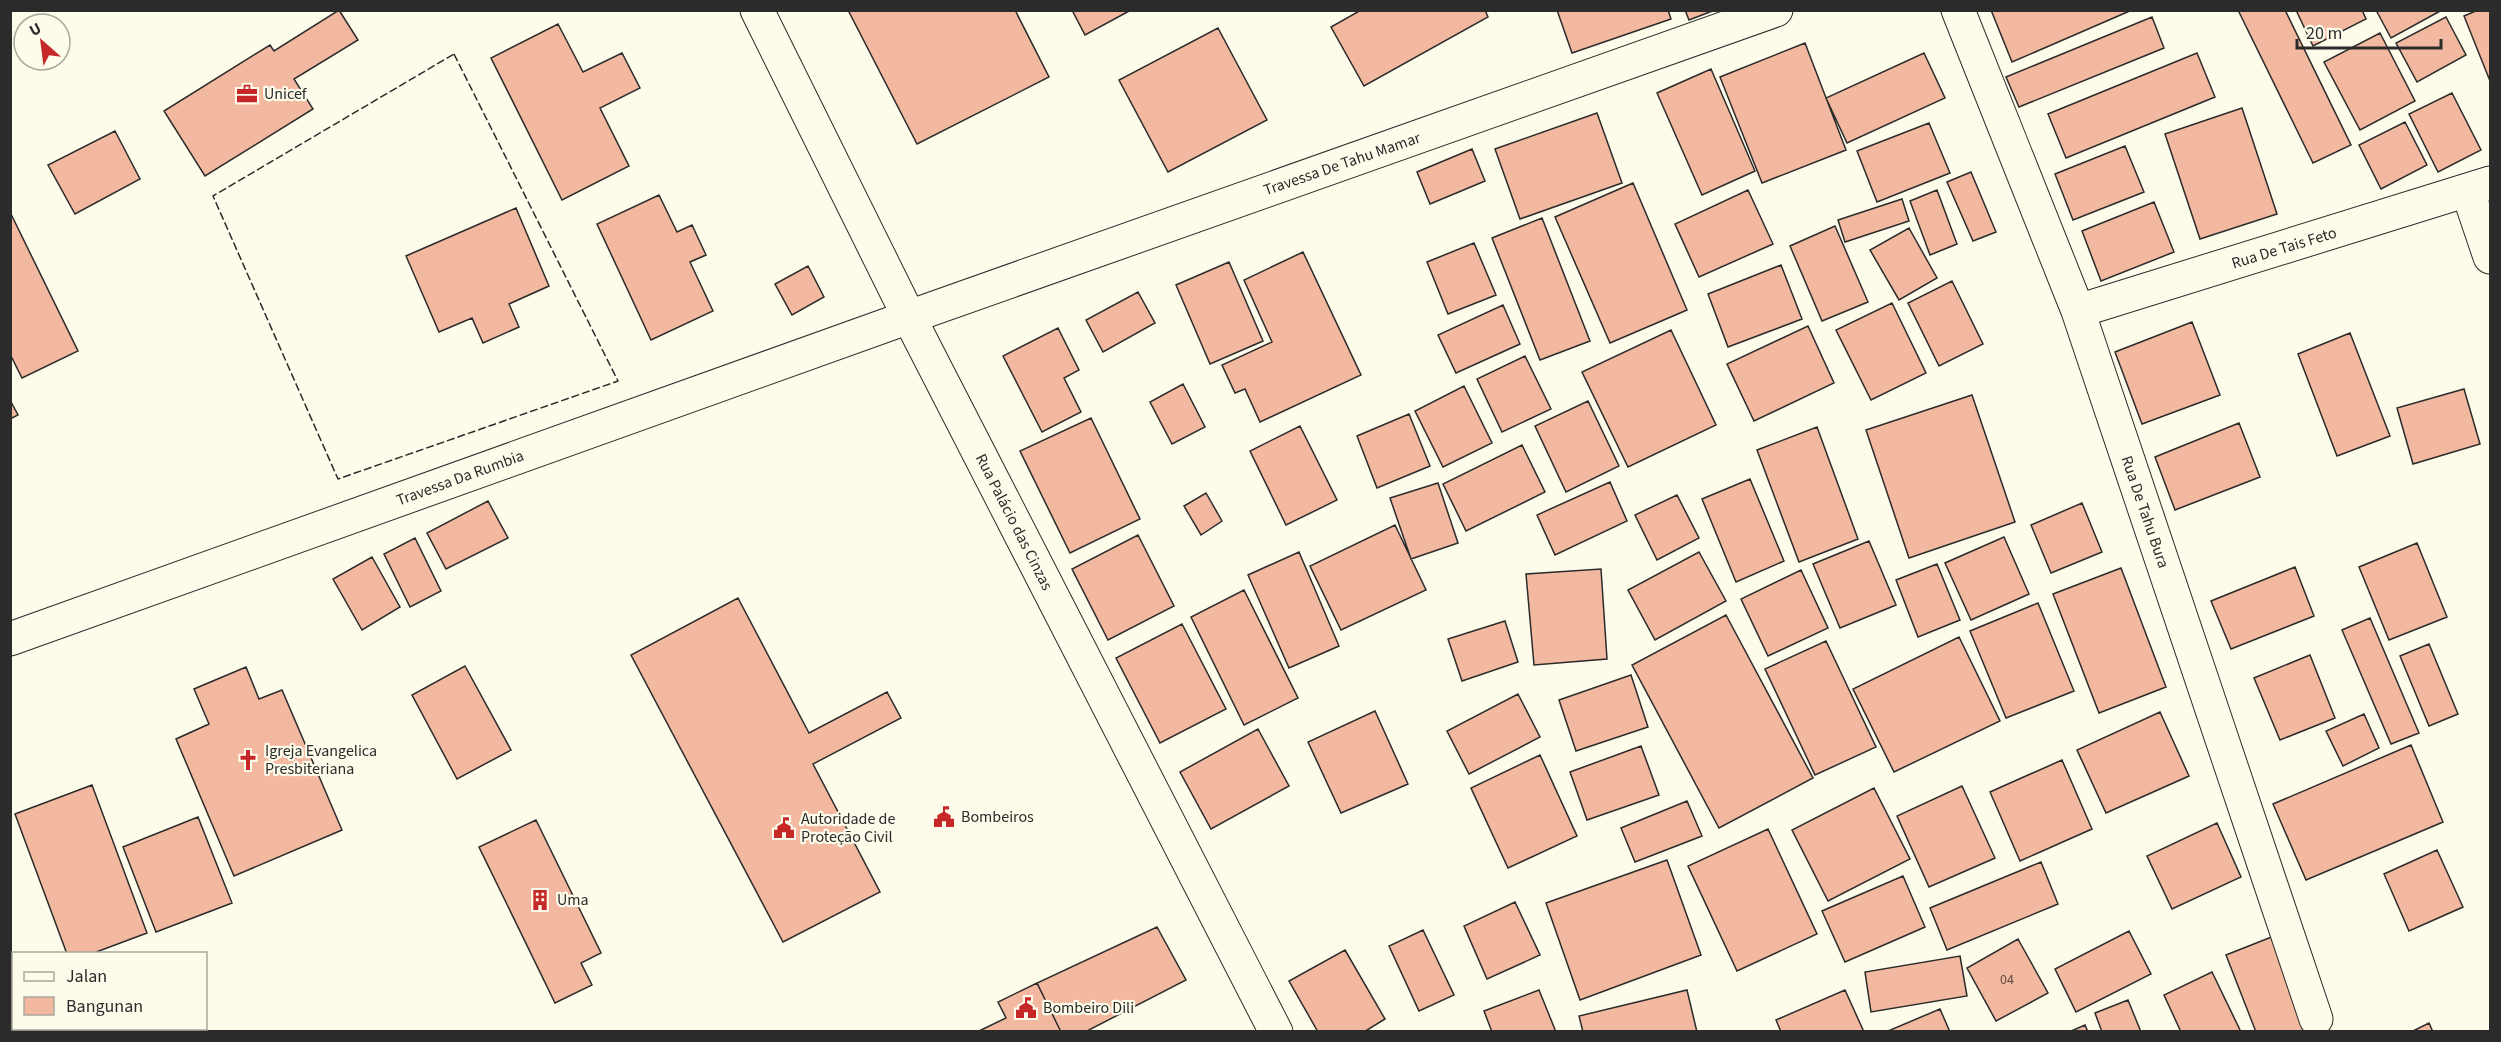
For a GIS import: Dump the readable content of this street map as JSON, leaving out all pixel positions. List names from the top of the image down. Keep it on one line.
{"streets":{"street":["Travessa De Tahu Mamar","Rua De Tais Feto","Travessa Da Rumbia","Rua De Tahu Bura","Rua Palácio das Cinzas"]},"crossings":[["Travessa De Tahu Mamar","Travessa Da Rumbia"],["Travessa De Tahu Mamar","Rua Palácio das Cinzas"],["Rua De Tais Feto","Rua De Tahu Bura"],["Travessa Da Rumbia","Rua Palácio das Cinzas"]],"places":{"office":["Unicef"],"church":["Igreja Evangelica Presbiteriana"],"public building":["Bombeiros","Autoridade de Proteção Civil","Bombeiro Dili"],"building":["Uma"]},"house_numbers":["04"],"legend":["Jalan","Bangunan"],"scale_bar":"20 m","north":"top left"}
